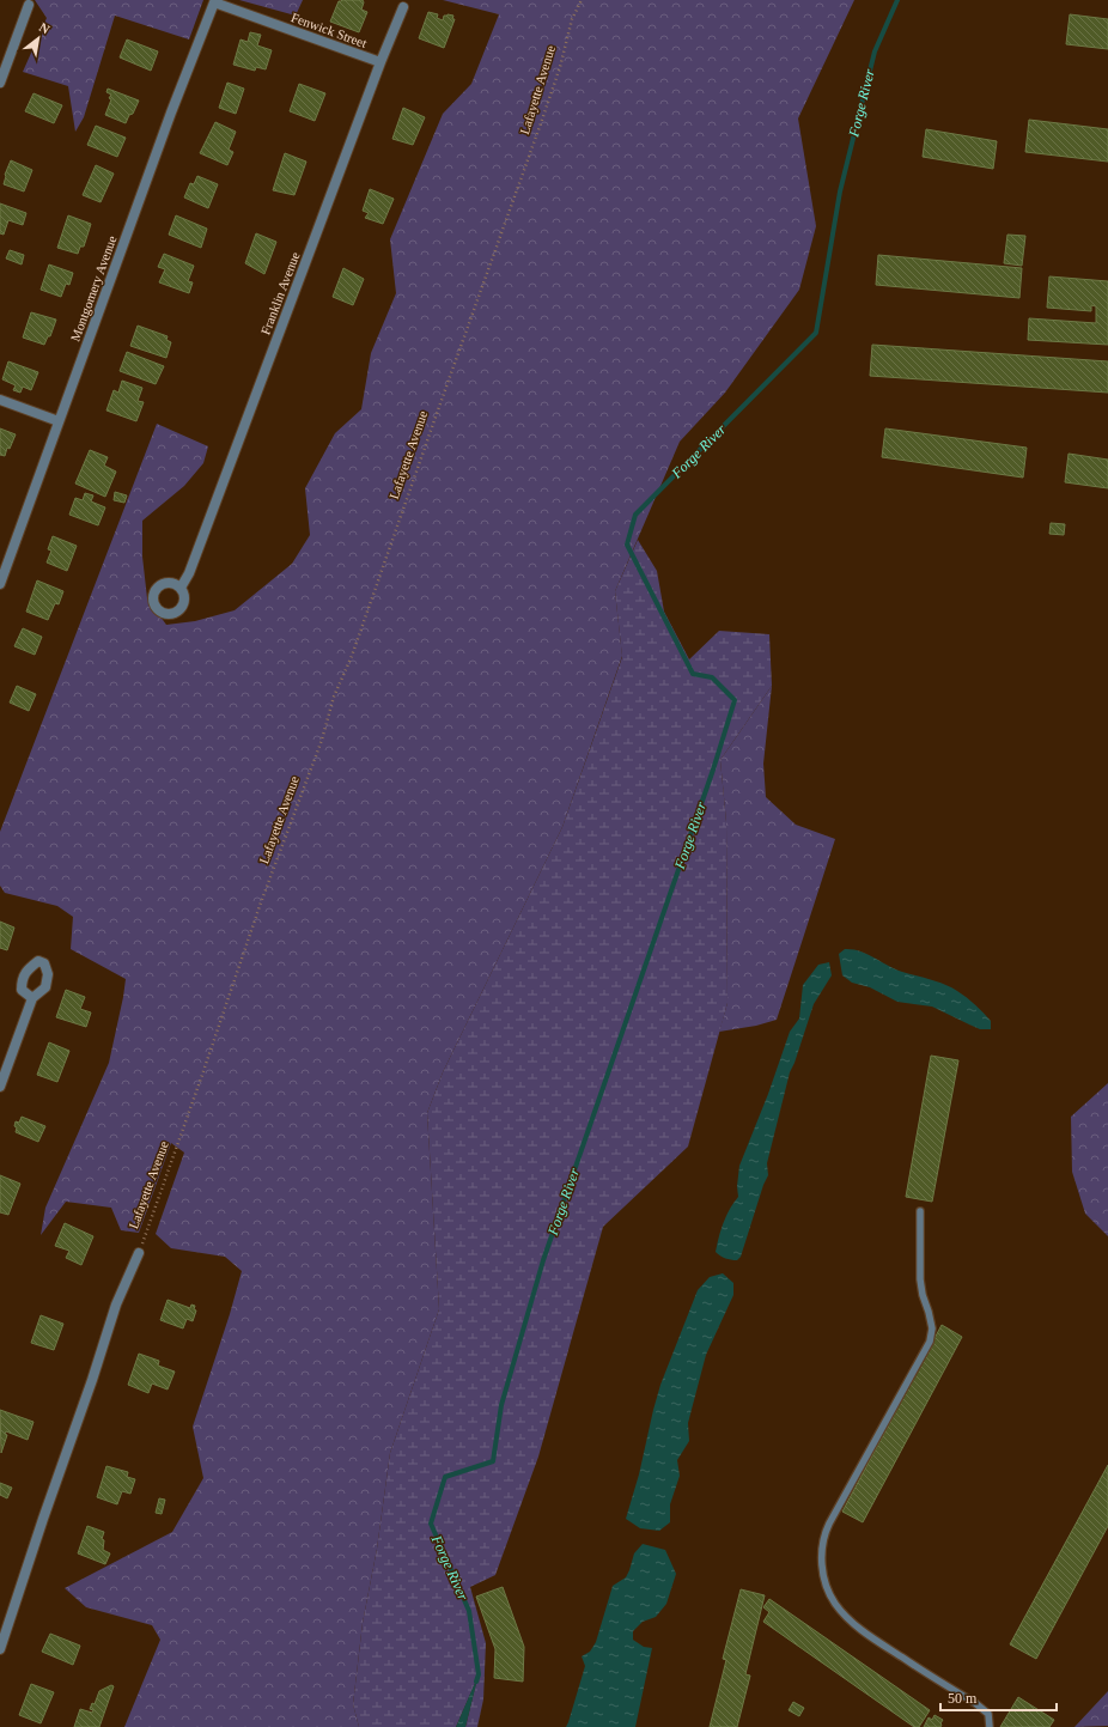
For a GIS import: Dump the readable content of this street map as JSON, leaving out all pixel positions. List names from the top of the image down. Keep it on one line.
{"streets":{"street":["Fenwick Street","Montgomery Avenue","Franklin Avenue"],"path":["Lafayette Avenue"]},"crossings":[["Fenwick Street","Montgomery Avenue"],["Fenwick Street","Franklin Avenue"]],"water":["Forge River"],"scale_bar":"50 m","north":"top right"}
